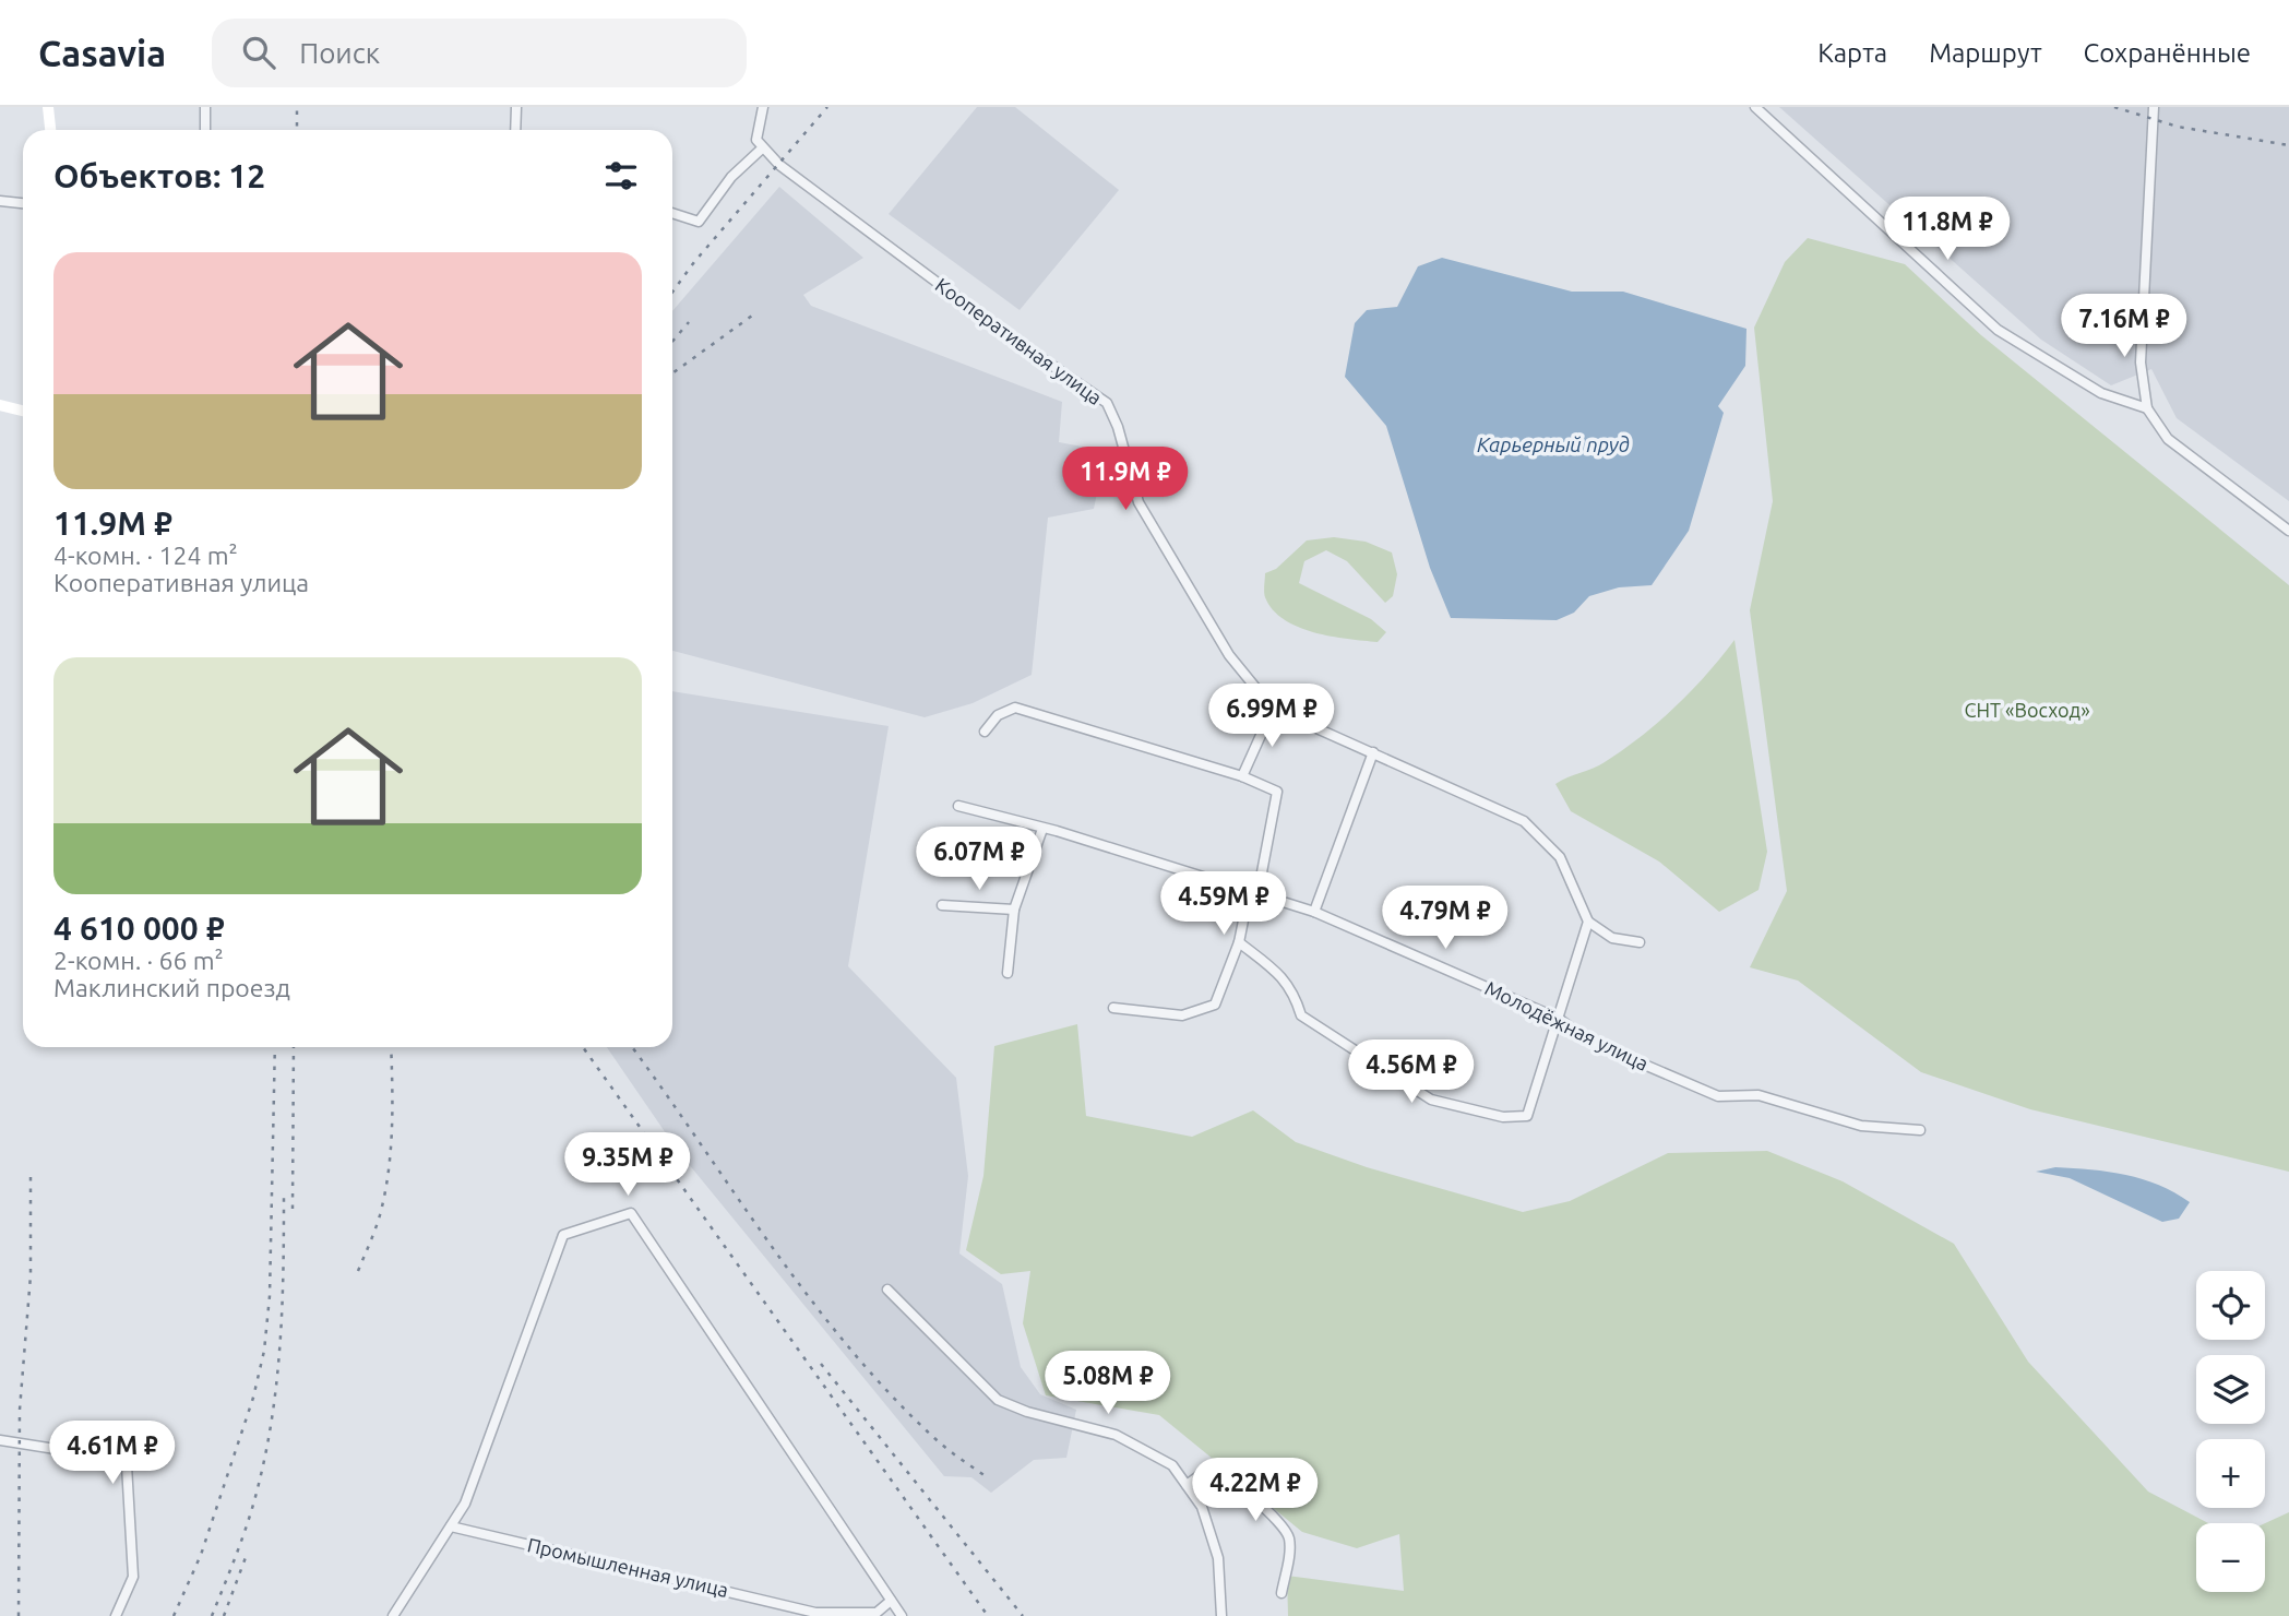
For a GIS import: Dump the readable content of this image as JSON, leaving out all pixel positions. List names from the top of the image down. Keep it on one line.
{"streets":{"street":["Кооперативная улица","Молодёжная улица","Промышленная улица"]},"water":["Карьерный пруд"],"parks":["СНТ «Восход»"],"page":{"header":"Casavia","search":"Поиск","nav":["Карта","Маршрут","Сохранённые"],"heading":"Объектов: 12","price":["11.8M ₽","7.16M ₽","11.9M ₽","6.99M ₽","6.07M ₽","4.59M ₽","4.79M ₽","4.56M ₽","9.35M ₽","5.08M ₽","4.61M ₽","4.22M ₽"],"list":[{"name":"11.9M ₽","note":"4-комн. · 124 m² · Кооперативная улица"},{"name":"4 610 000 ₽","note":"2-комн. · 66 m² · Маклинский проезд"}],"map_buttons":["+","−"]}}
